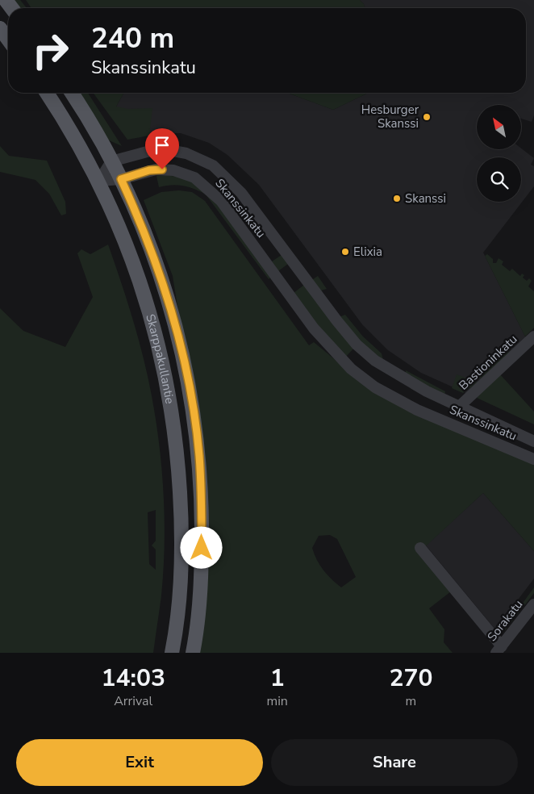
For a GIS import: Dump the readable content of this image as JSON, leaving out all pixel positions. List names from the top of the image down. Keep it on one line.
{"streets":{"main road":["Skarppakullantie"],"street":["Skanssinkatu","Bastioninkatu","Sorakatu"]},"crossings":[["Skanssinkatu","Skarppakullantie"],["Skanssinkatu","Bastioninkatu"]],"places":["Hesburger Skanssi","Skanssi","Elixia"],"north":"top left","page":{"turn":["240 m","Skanssinkatu"],"eta":["14:03","Arrival","1","min","270","m"],"buttons":["Exit","Share"]}}
